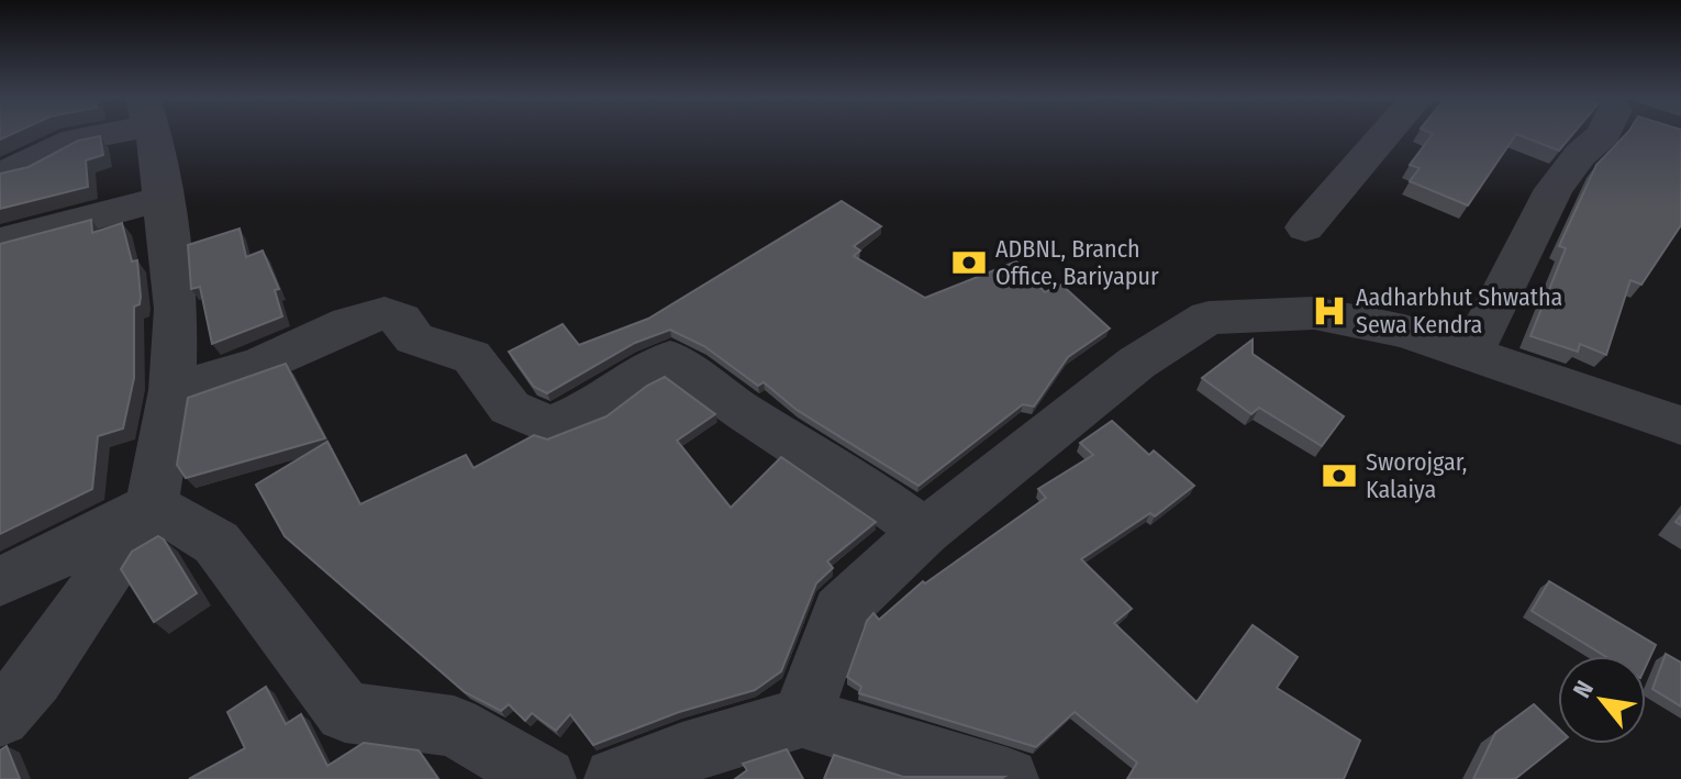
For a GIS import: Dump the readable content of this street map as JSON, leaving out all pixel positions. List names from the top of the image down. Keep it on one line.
{"places":{"bank":["ADBNL, Branch Office, Bariyapur","Sworojgar, Kalaiya"],"hospital":["Aadharbhut Shwatha Sewa Kendra"]},"north":"top left"}
